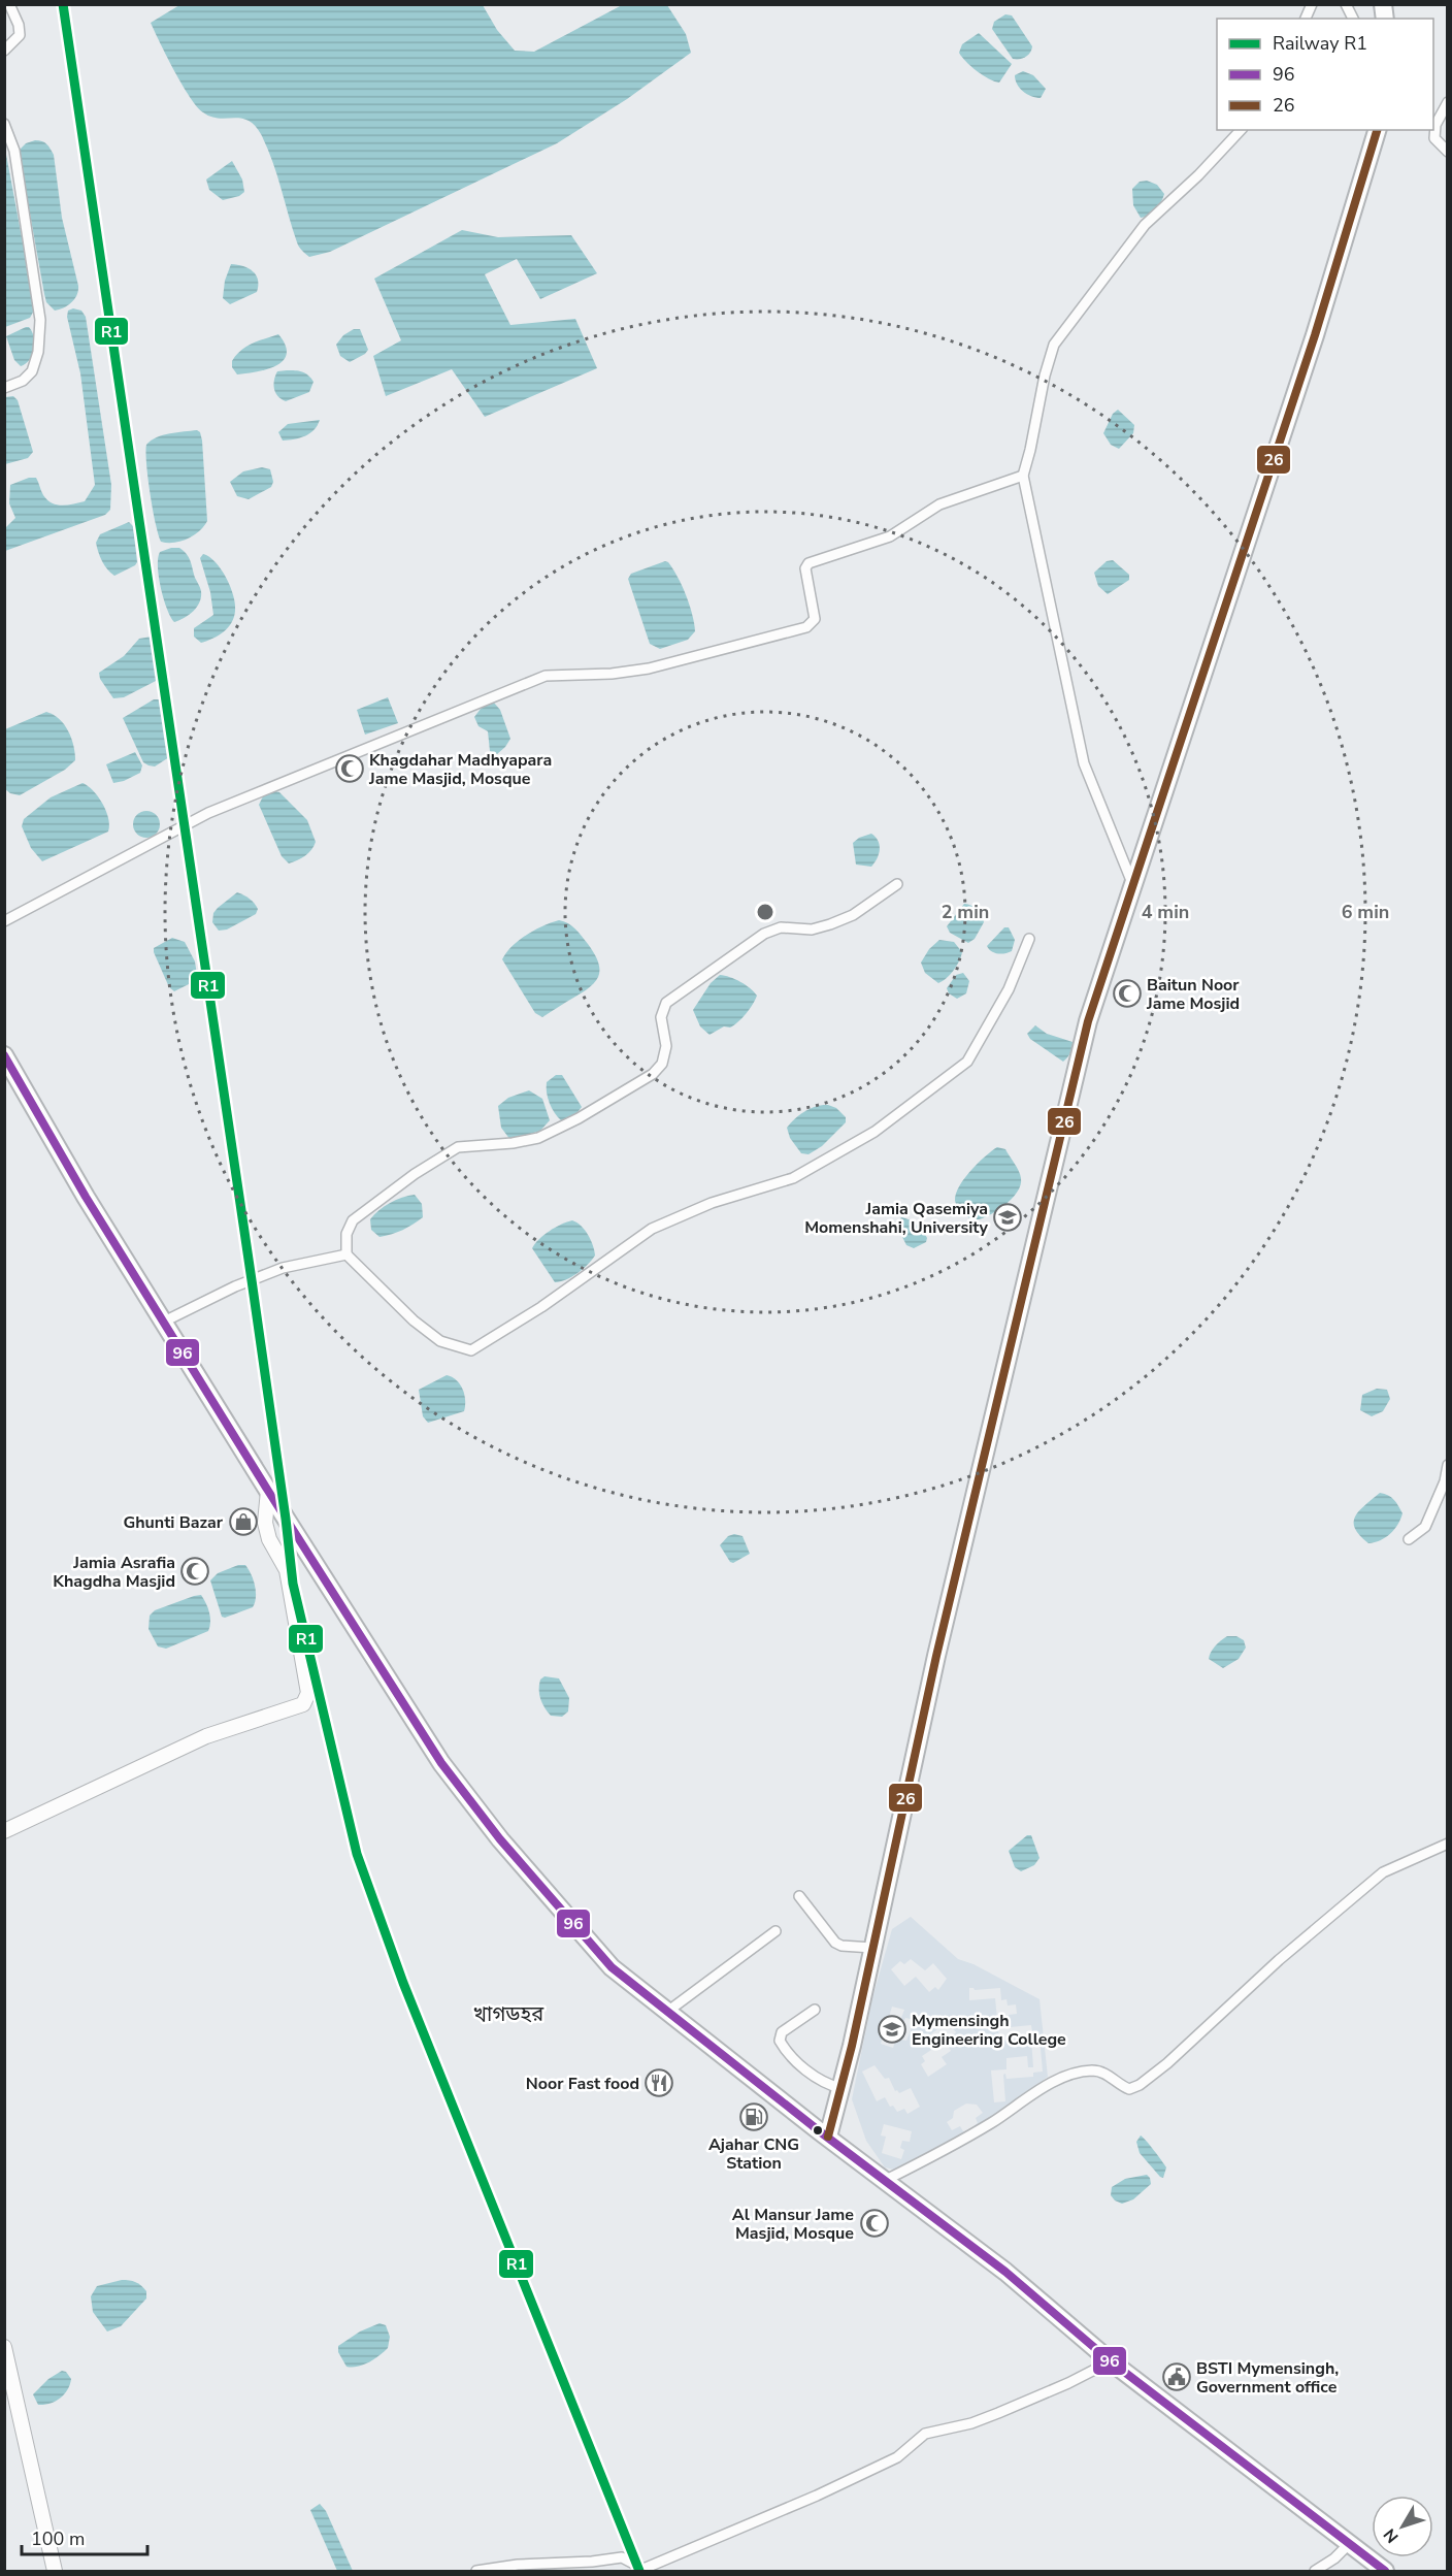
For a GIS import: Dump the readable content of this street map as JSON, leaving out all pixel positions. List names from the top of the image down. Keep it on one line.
{"districts":["খাগডহর"],"places":{"mosque":["Khagdahar Madhyapara Jame Masjid, Mosque","Baitun Noor Jame Mosjid","Jamia Asrafia Khagdha Masjid","Al Mansur Jame Masjid, Mosque"],"school or university":["Jamia Qasemiya Momenshahi, University","Mymensingh Engineering College"],"shop":["Ghunti Bazar"],"restaurant":["Noor Fast food"],"fuel station":["Ajahar CNG Station"],"public building":["BSTI Mymensingh, Government office"]},"lines":["rail line R1","transit line 26","transit line 96"],"legend":["Railway R1","96","26"],"scale_bar":"100 m","north":"bottom left","rings":["2 min","4 min","6 min"]}
